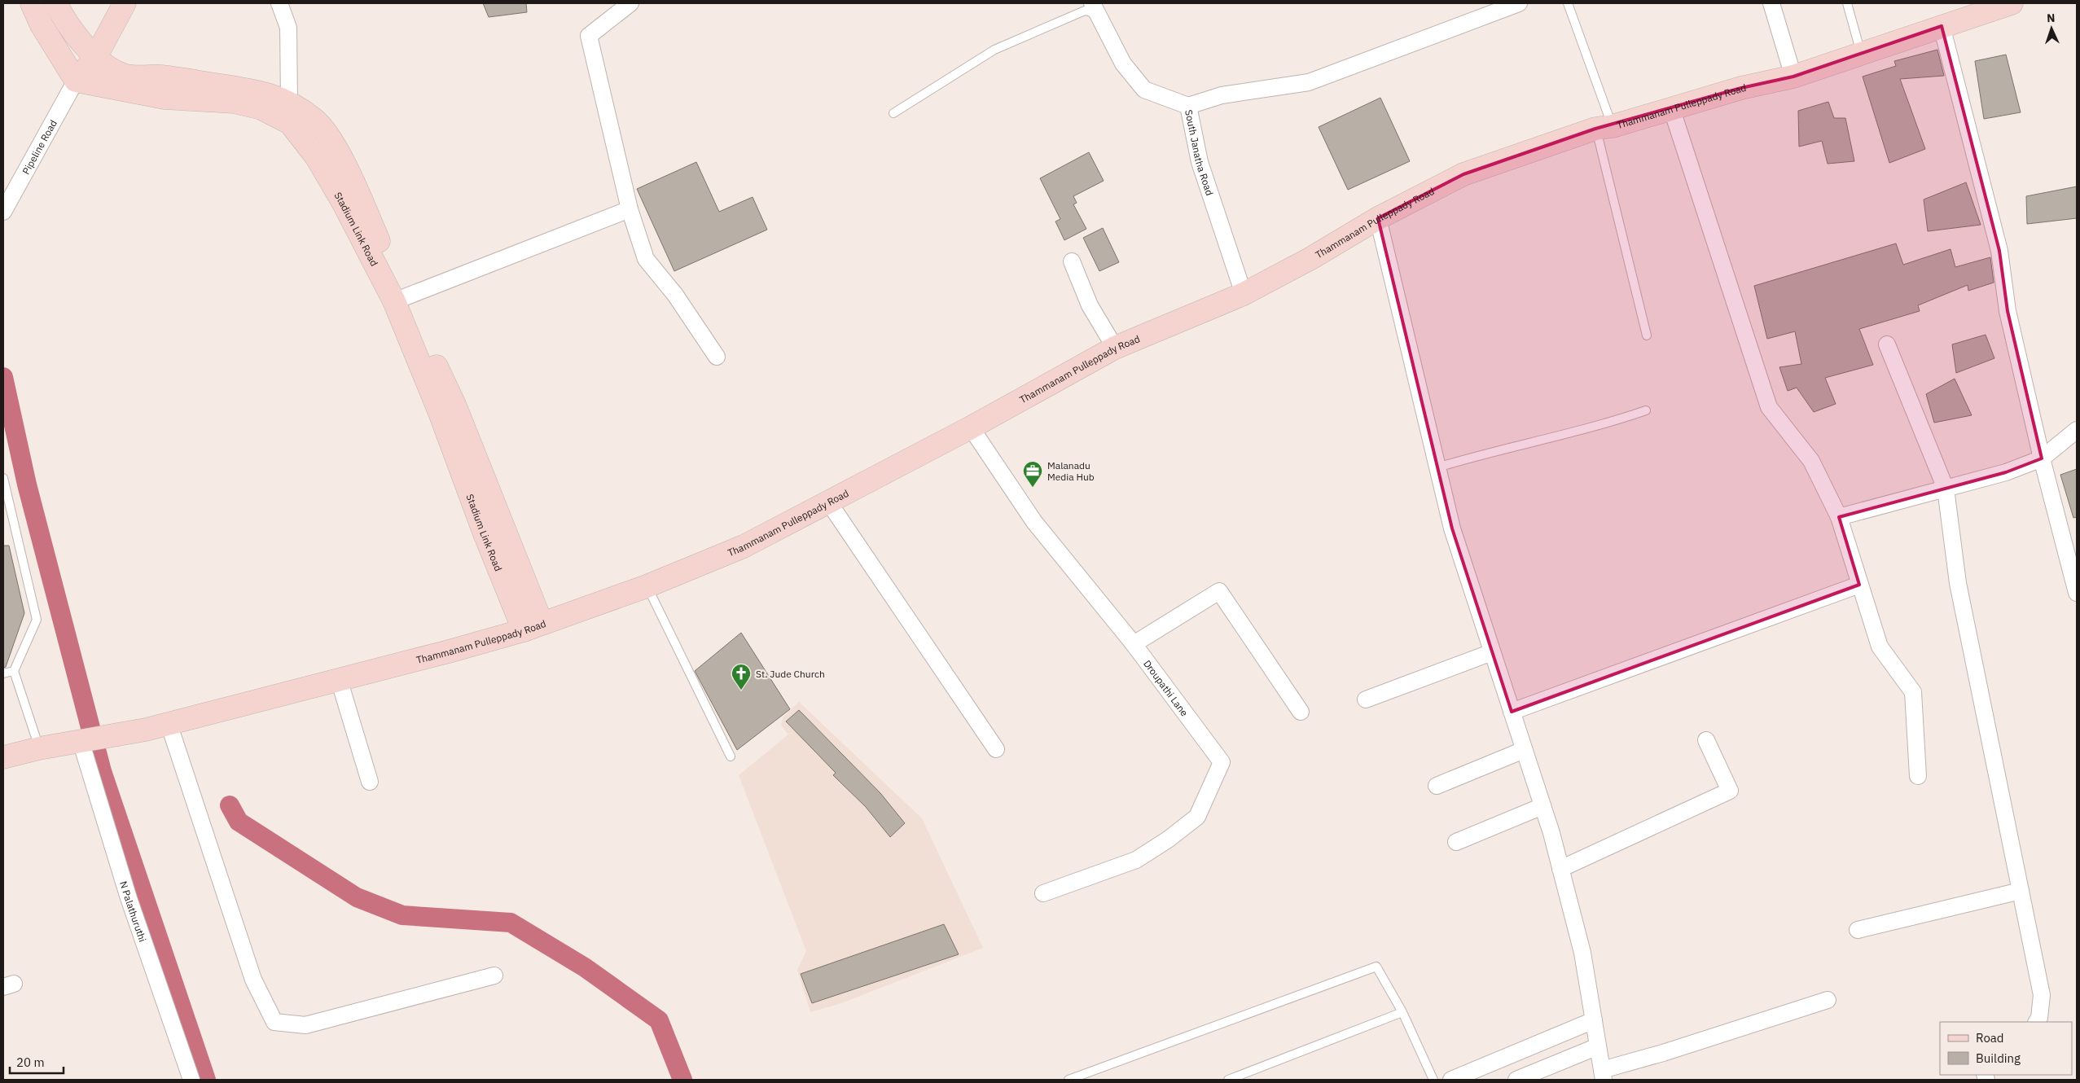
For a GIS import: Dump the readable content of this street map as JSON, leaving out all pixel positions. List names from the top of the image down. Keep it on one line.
{"streets":{"main road":["Thammanam Pulleppady Road","Stadium Link Road"],"street":["Pipeline Road","South Janatha Road","Droupathi Lane","N Palathuruthi"]},"crossings":[["Thammanam Pulleppady Road","South Janatha Road"],["Thammanam Pulleppady Road","Stadium Link Road"],["Thammanam Pulleppady Road","Droupathi Lane"],["Thammanam Pulleppady Road","N Palathuruthi"],["Pipeline Road","Stadium Link Road"]],"places":{"office":["Malanadu Media Hub"],"church":["St. Jude Church"]},"legend":["Road","Building"],"scale_bar":"20 m","north":"top"}
